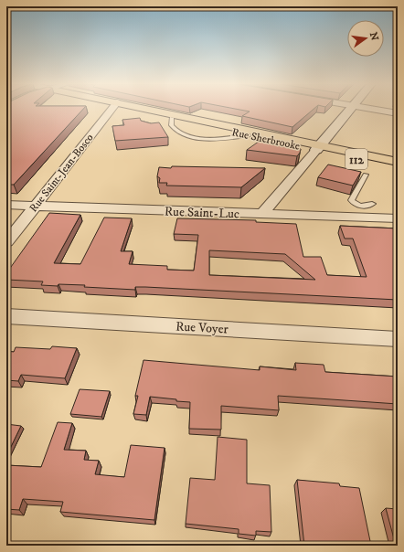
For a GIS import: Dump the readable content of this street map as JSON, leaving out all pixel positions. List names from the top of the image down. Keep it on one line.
{"streets":{"main road":["Rue Sherbrooke","112"],"street":["Rue Saint-Jean-Bosco","Rue Saint-Luc","Rue Voyer"]},"crossings":[["Rue Saint-Jean-Bosco","Rue Saint-Luc"]],"north":"right"}
